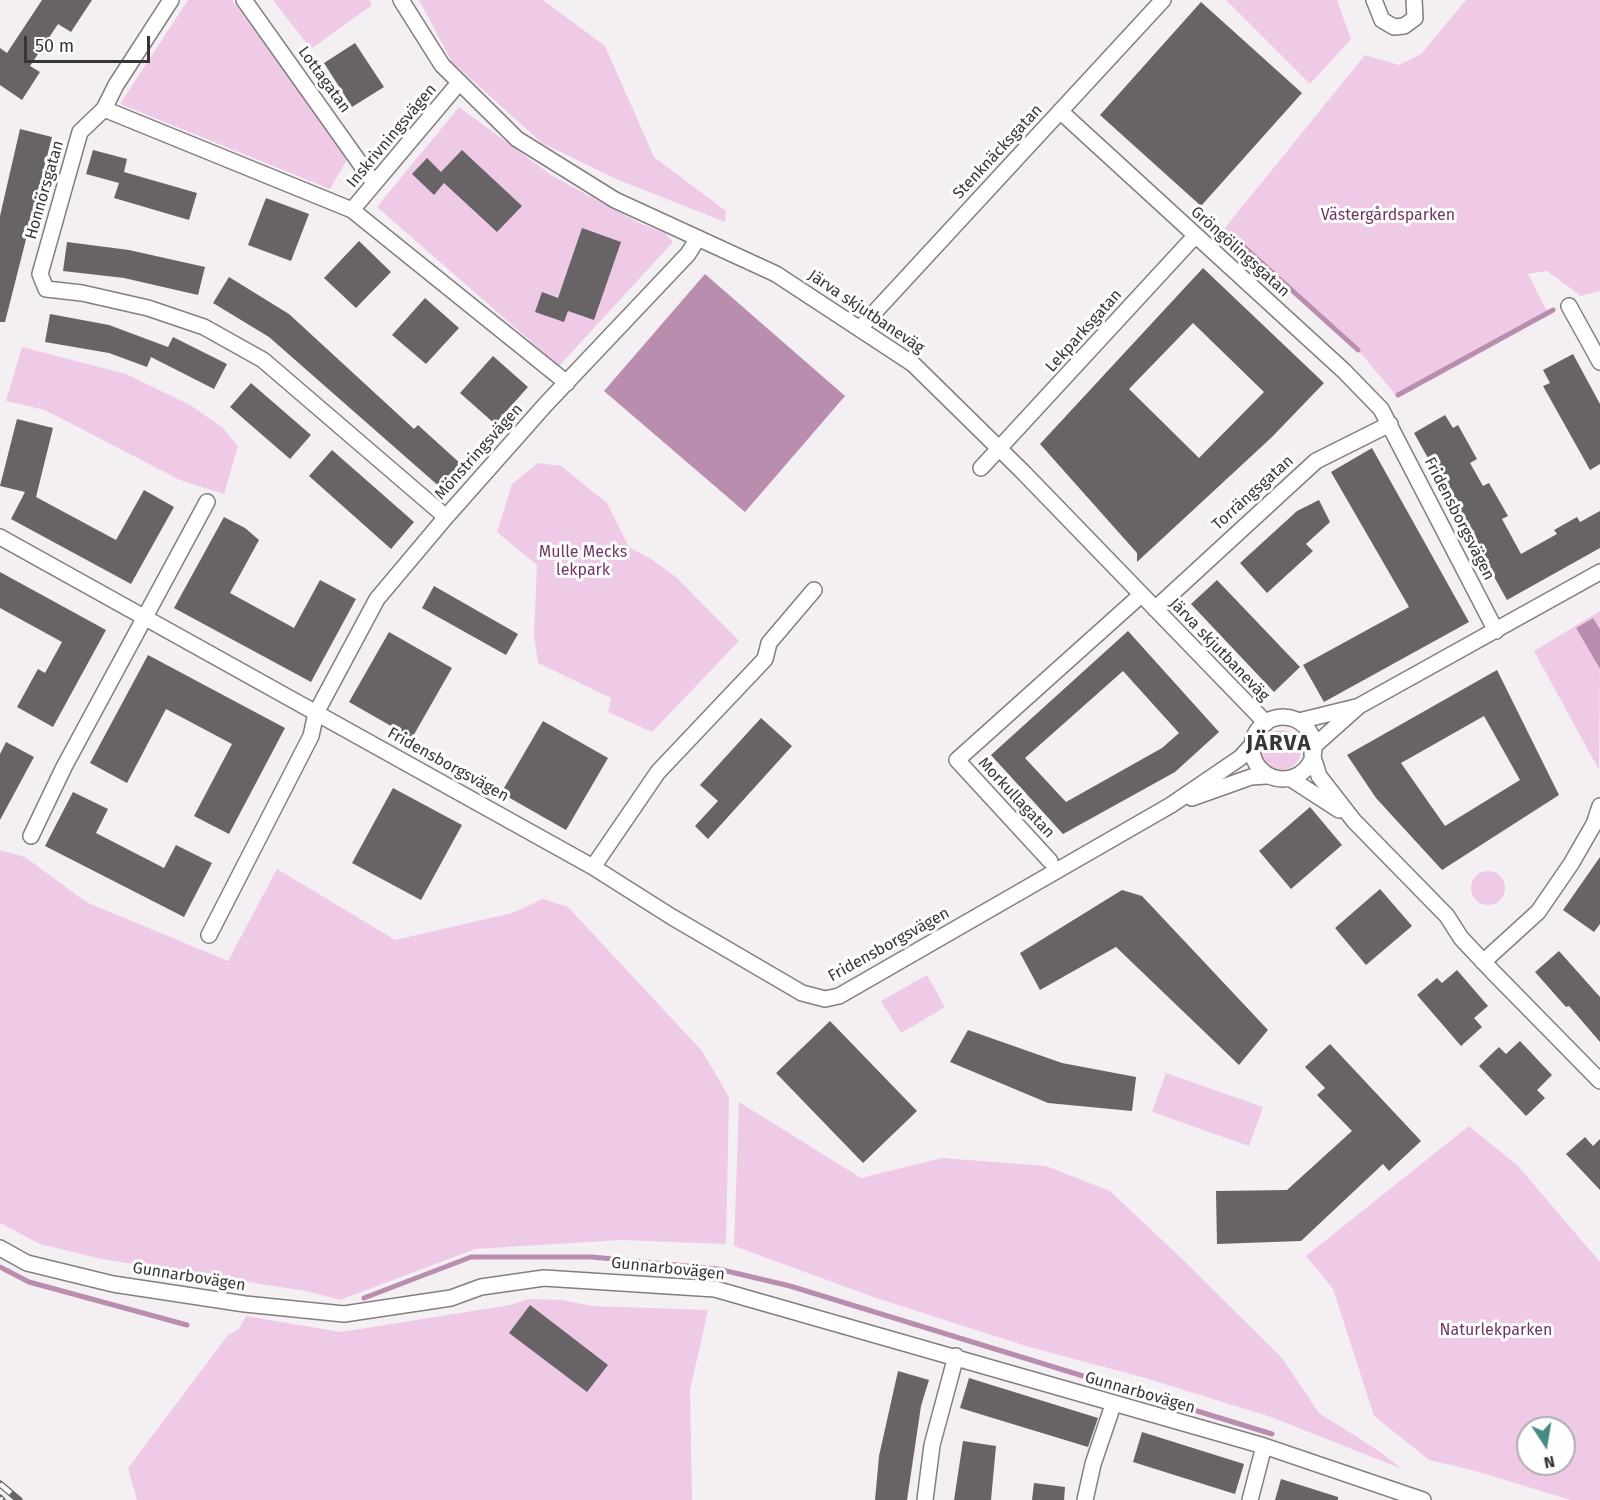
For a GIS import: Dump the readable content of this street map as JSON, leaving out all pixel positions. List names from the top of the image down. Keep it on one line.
{"streets":{"street":["Lottagatan","Inskrivningsvägen","Stenknäcksgatan","Honnörsgatan","Gröngölingsgatan","Järva skjutbaneväg","Lekparksgatan","Mönstringsvägen","Torrängsgatan","Fridensborgsvägen","Morkullagatan","Gunnarbovägen"]},"crossings":[["Lottagatan","Inskrivningsvägen"],["Inskrivningsvägen","Järva skjutbaneväg"],["Stenknäcksgatan","Gröngölingsgatan"],["Stenknäcksgatan","Järva skjutbaneväg"],["Honnörsgatan","Mönstringsvägen"],["Gröngölingsgatan","Lekparksgatan"],["Gröngölingsgatan","Torrängsgatan"],["Gröngölingsgatan","Fridensborgsvägen"],["Järva skjutbaneväg","Lekparksgatan"],["Järva skjutbaneväg","Mönstringsvägen"],["Järva skjutbaneväg","Torrängsgatan"],["Järva skjutbaneväg","Fridensborgsvägen"],["Järva skjutbaneväg","Morkullagatan"],["Mönstringsvägen","Fridensborgsvägen"],["Torrängsgatan","Fridensborgsvägen"]],"districts":["JÄRVA"],"parks":["Västergårdsparken","Mulle Mecks lekpark","Naturlekparken"],"scale_bar":"50 m","north":"bottom"}
